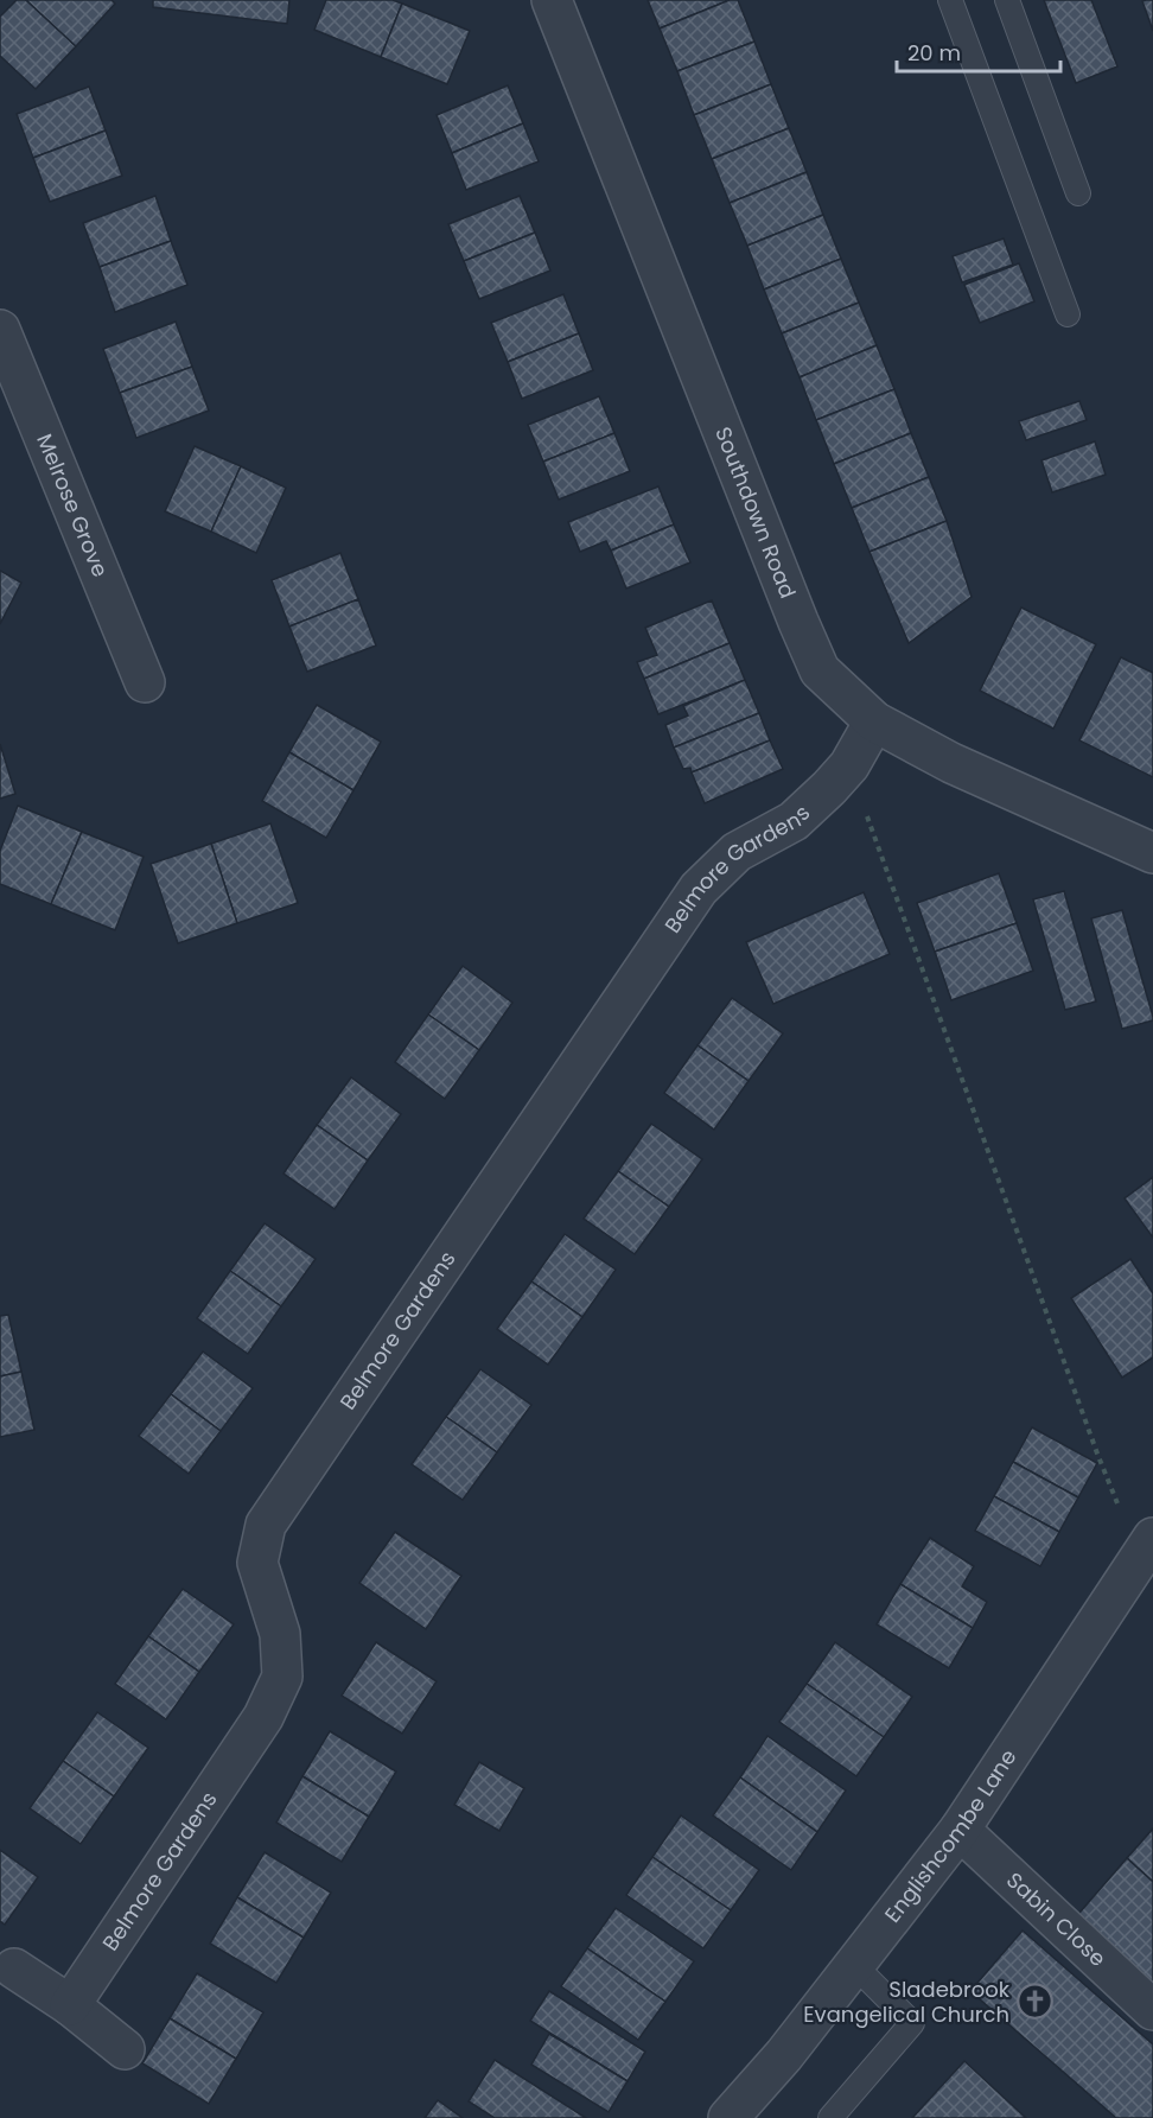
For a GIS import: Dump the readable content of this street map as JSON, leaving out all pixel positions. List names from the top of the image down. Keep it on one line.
{"streets":{"street":["Melrose Grove","Southdown Road","Belmore Gardens","Englishcombe Lane","Sabin Close"]},"crossings":[["Southdown Road","Belmore Gardens"],["Englishcombe Lane","Sabin Close"]],"places":{"church":["Sladebrook Evangelical Church"]},"scale_bar":"20 m"}
